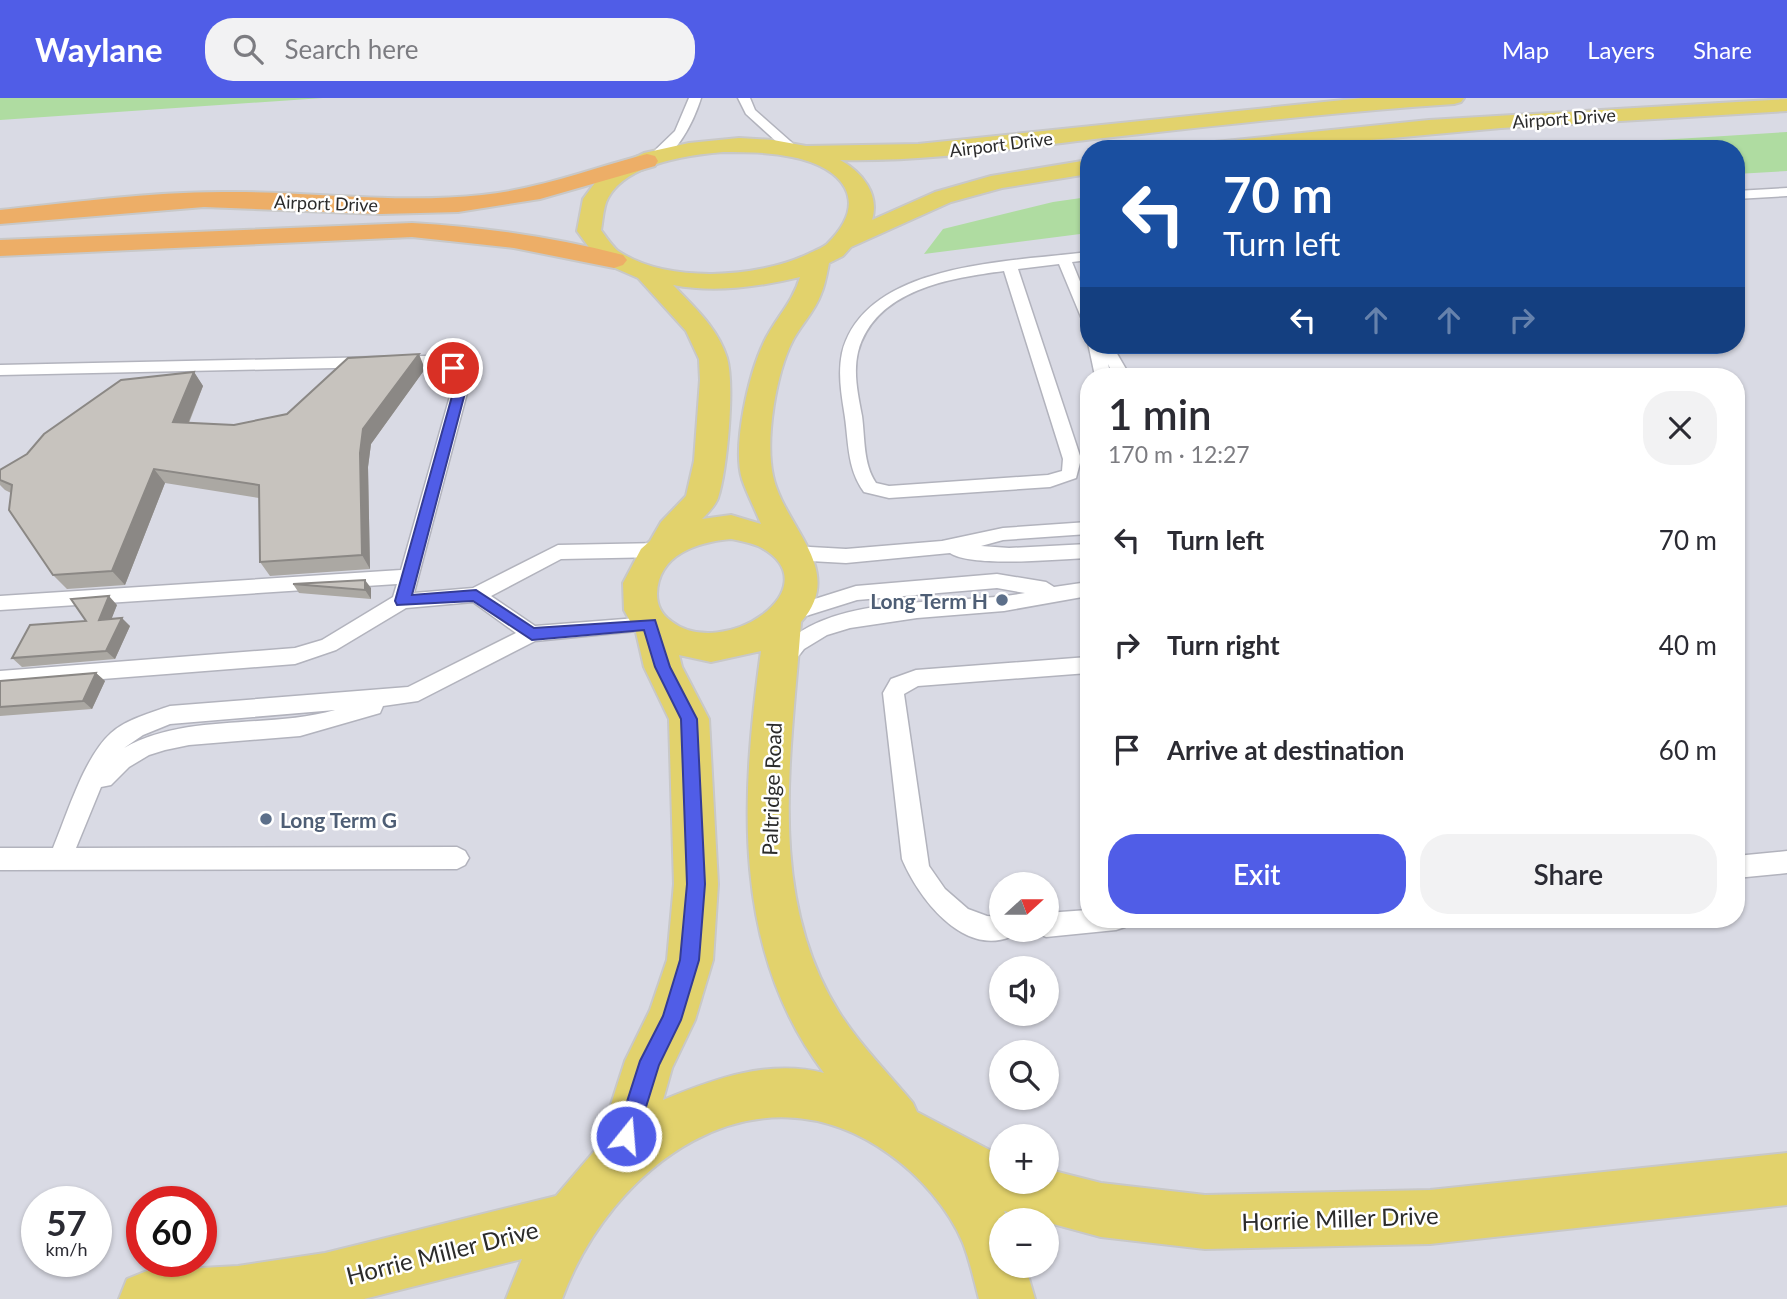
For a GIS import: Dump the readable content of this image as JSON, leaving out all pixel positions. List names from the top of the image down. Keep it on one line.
{"streets":{"highway":["Airport Drive"],"main road":["Paltridge Road","Horrie Miller Drive"]},"crossings":[["Paltridge Road","Horrie Miller Drive"]],"places":["Long Term H","Long Term G"],"north":"right","page":{"header":"Waylane","search":"Search here","nav":["Map","Layers","Share"],"turn":["70 m","Turn left"],"heading":["1 min","170 m · 12:27"],"list":[{"name":"Turn left","value":"70 m"},{"name":"Turn right","value":"40 m"},{"name":"Arrive at destination","value":"60 m"}],"buttons":["Exit","Share"],"map_buttons":["+","−"],"speed":"57 km/h","limit":"60"}}
